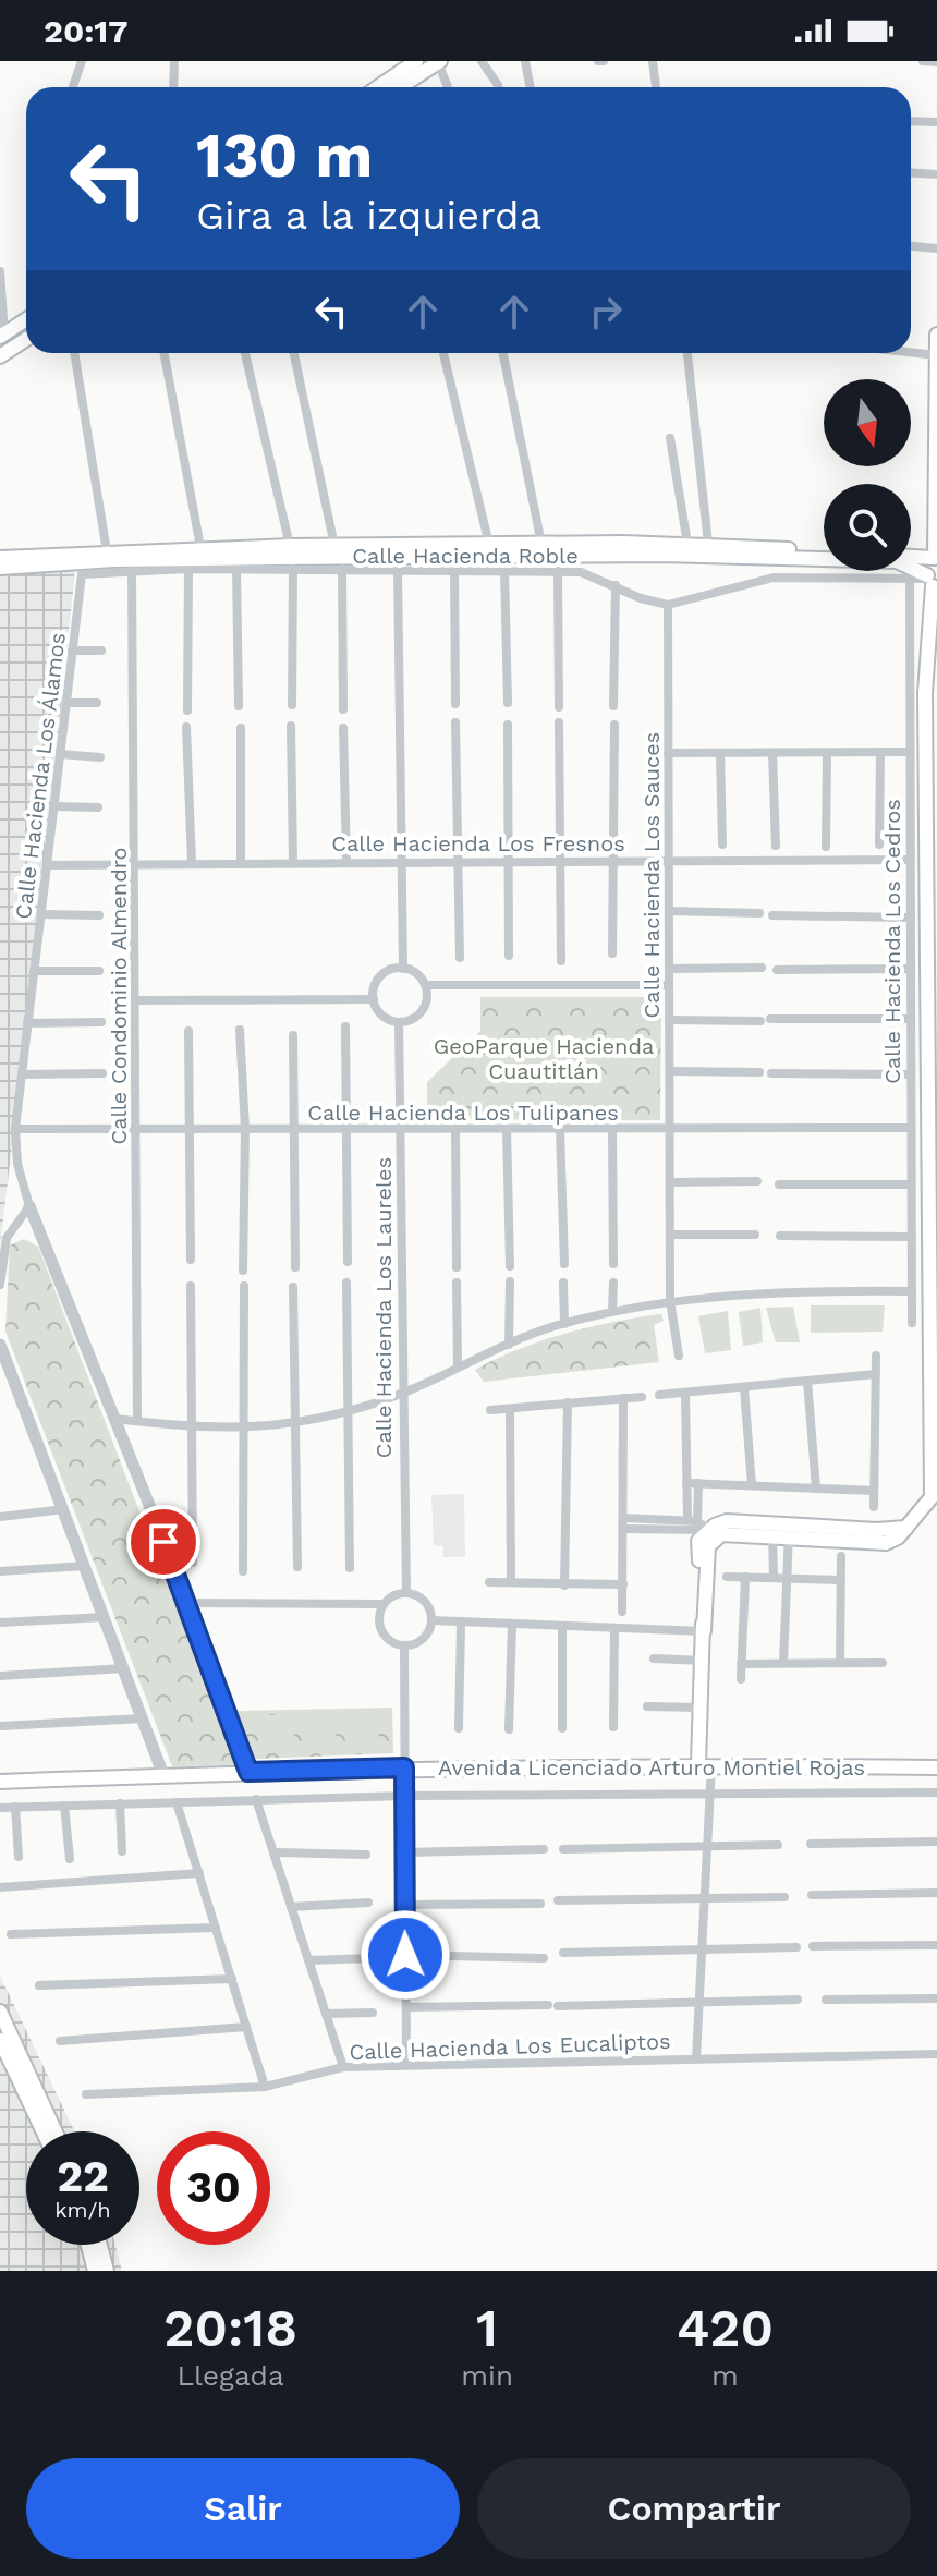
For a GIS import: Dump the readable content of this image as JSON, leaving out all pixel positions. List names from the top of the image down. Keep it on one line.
{"streets":{"main road":["Calle Hacienda Roble","Avenida Licenciado Arturo Montiel Rojas"],"street":["Calle Hacienda Los Álamos","Calle Hacienda Los Fresnos","Calle Hacienda Los Sauces","Calle Hacienda Los Cedros","Calle Condominio Almendro","Calle Hacienda Los Tulipanes","Calle Hacienda Los Laureles","Calle Hacienda Los Eucaliptos"]},"crossings":[["Calle Hacienda Roble","Calle Hacienda Los Álamos"],["Calle Hacienda Roble","Calle Hacienda Los Sauces"],["Calle Hacienda Roble","Calle Condominio Almendro"],["Calle Hacienda Los Álamos","Calle Hacienda Los Fresnos"],["Calle Hacienda Los Álamos","Calle Hacienda Los Tulipanes"],["Calle Hacienda Los Fresnos","Calle Hacienda Los Sauces"],["Calle Hacienda Los Fresnos","Calle Hacienda Los Cedros"],["Calle Hacienda Los Fresnos","Calle Condominio Almendro"],["Calle Hacienda Los Sauces","Calle Hacienda Los Tulipanes"],["Calle Hacienda Los Cedros","Calle Hacienda Los Tulipanes"],["Calle Condominio Almendro","Calle Hacienda Los Tulipanes"],["Calle Hacienda Los Tulipanes","Calle Hacienda Los Laureles"]],"parks":["GeoParque Hacienda Cuautitlán"],"north":"bottom","page":{"status":"20:17","turn":["130 m","Gira a la izquierda"],"speed":"22 km/h","limit":"30","eta":["20:18","Llegada","1","min","420","m"],"buttons":["Salir","Compartir"]}}
